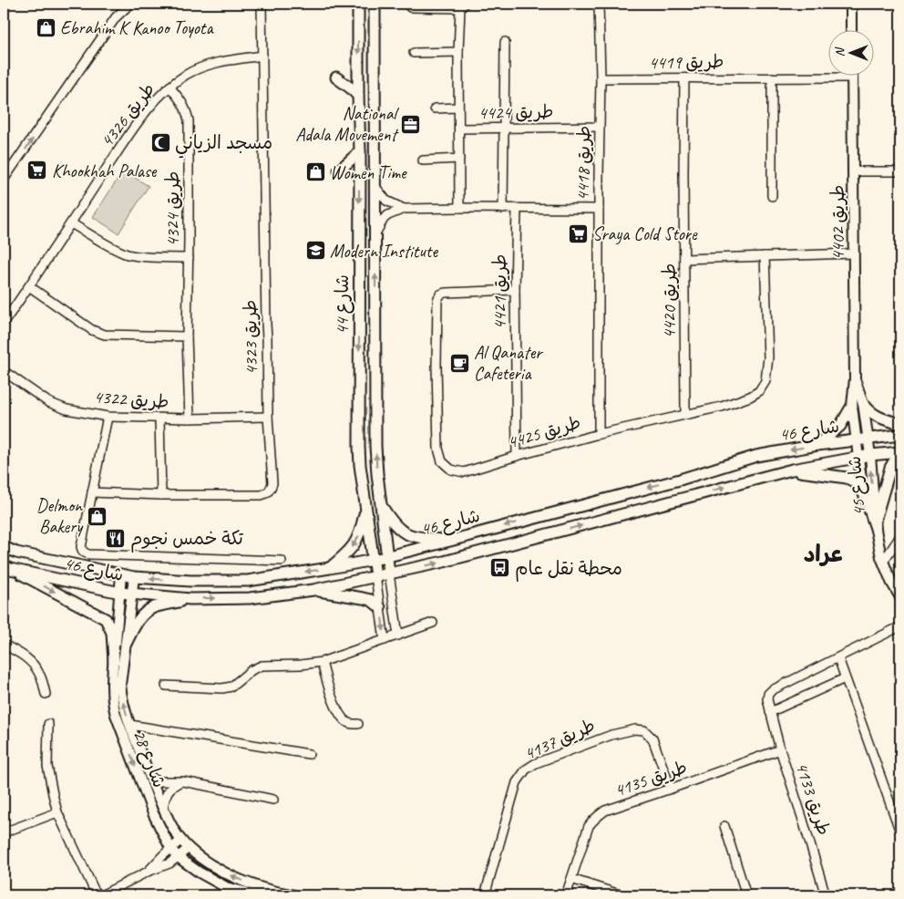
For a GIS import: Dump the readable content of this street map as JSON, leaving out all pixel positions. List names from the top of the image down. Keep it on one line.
{"streets":{"main road":["شارع 44","شارع 46"],"street":["طريق 4419","طريق 4424","طريق 4326","طريق 4418","طريق 4324","طريق 4402","طريق 4421","طريق 4420","طريق 4323","طريق 4322","طريق 4425","شارع 45","طريق 4137","شارع 28","طريق 4135","طريق 4133"]},"crossings":[["طريق 4419","طريق 4418"],["طريق 4419","طريق 4402"],["طريق 4419","طريق 4420"],["طريق 4424","طريق 4418"],["طريق 4326","طريق 4324"],["طريق 4326","طريق 4323"],["طريق 4418","طريق 4425"],["طريق 4324","طريق 4322"],["طريق 4402","شارع 46"],["طريق 4402","شارع 45"],["طريق 4421","طريق 4425"],["طريق 4420","طريق 4425"],["شارع 44","شارع 46"],["طريق 4323","طريق 4322"],["شارع 46","شارع 45"],["شارع 46","شارع 28"],["طريق 4137","طريق 4135"],["طريق 4135","طريق 4133"]],"districts":["عراد"],"places":{"shop":["Ebrahim K Kanoo Toyota","Women Time","Delmon Bakery"],"office":["National Adala Movement"],"mosque":["مسجد الزياني"],"supermarket":["Khookhah Palase","Sraya Cold Store"],"school or university":["Modern Institute"],"cafe":["Al Qanater Cafeteria"],"restaurant":["تكة خمس نجوم"],"bus stop":["محطة نقل عام"]},"north":"left"}
